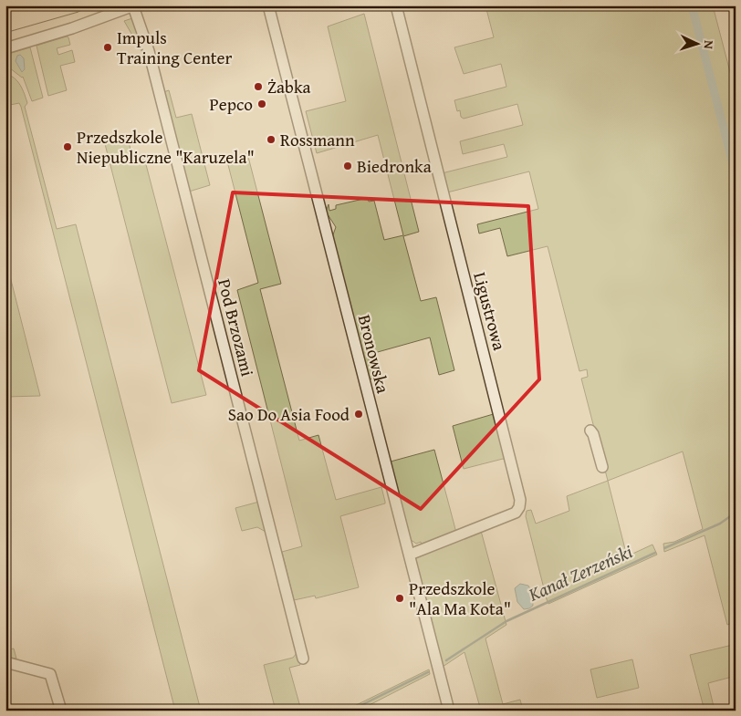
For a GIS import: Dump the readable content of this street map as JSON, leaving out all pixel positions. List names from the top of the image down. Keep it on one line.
{"streets":{"street":["Ligustrowa","Pod Brzozami","Bronowska"]},"crossings":[["Ligustrowa","Bronowska"]],"water":["Kanał Zerzeński"],"places":["Impuls Training Center","Żabka","Pepco","Rossmann","Przedszkole Niepubliczne \"Karuzela\"","Biedronka","Sao Do Asia Food","Przedszkole \"Ala Ma Kota\""],"north":"right"}
